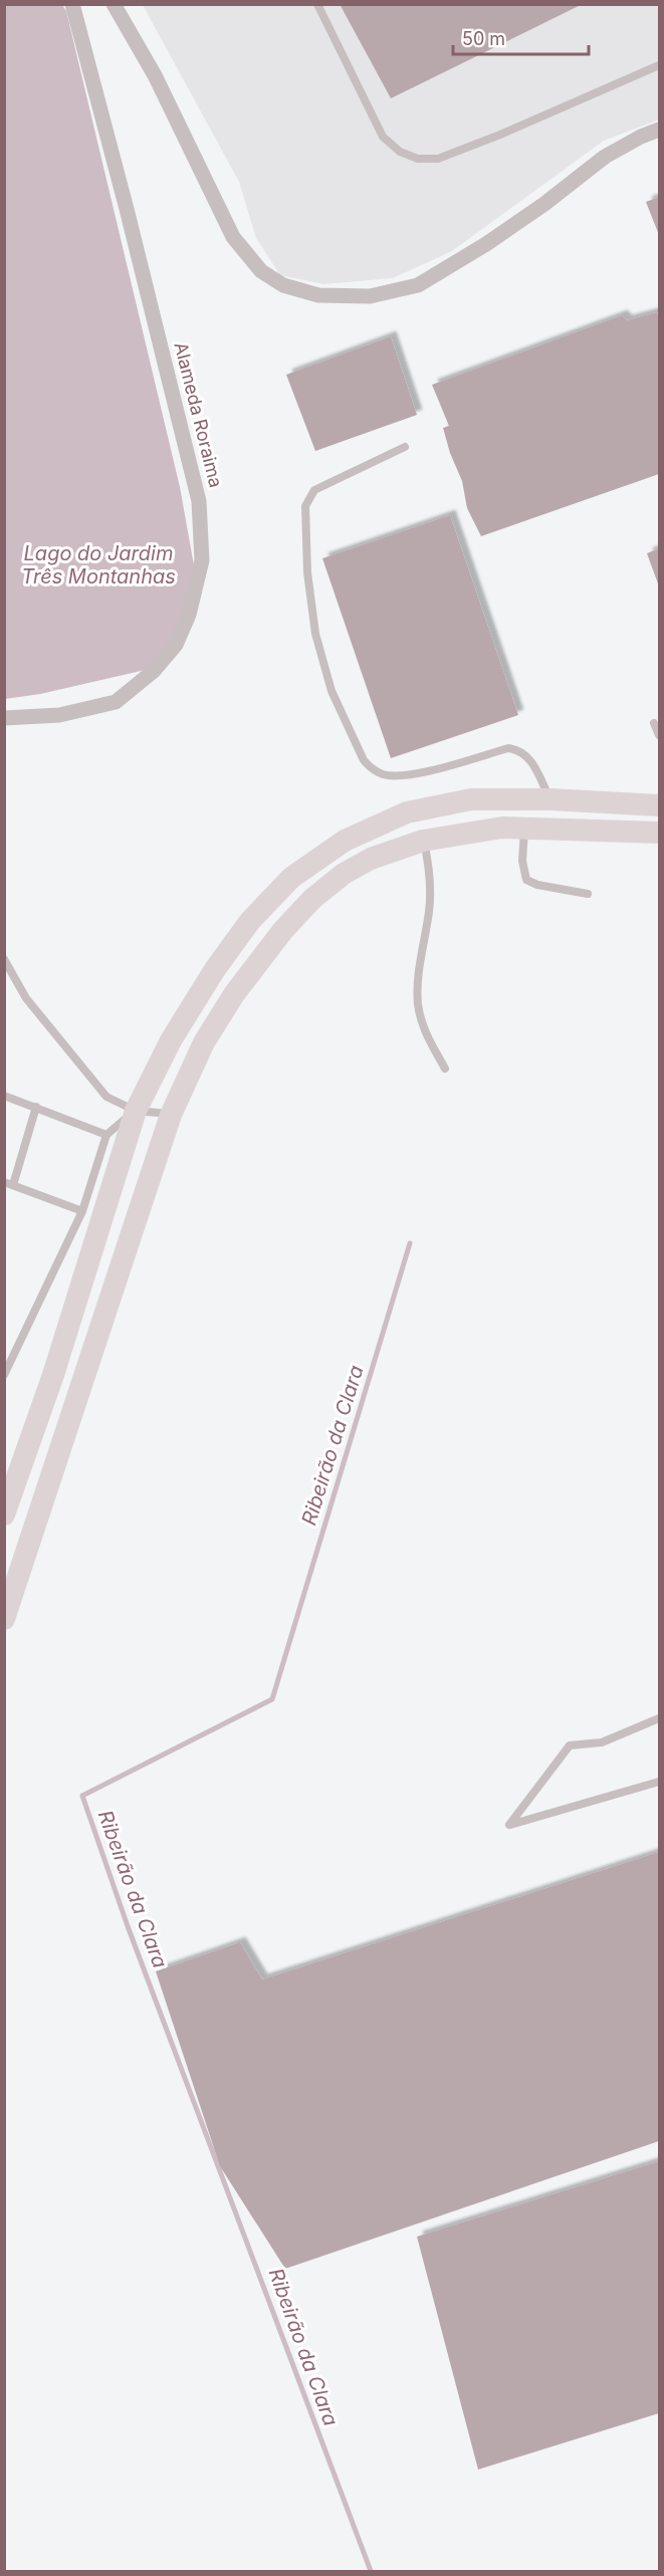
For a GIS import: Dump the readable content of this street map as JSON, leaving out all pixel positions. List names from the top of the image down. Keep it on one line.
{"streets":{"street":["Alameda Roraima"]},"water":["Lago do Jardim Três Montanhas","Ribeirão da Clara"],"scale_bar":"50 m"}
